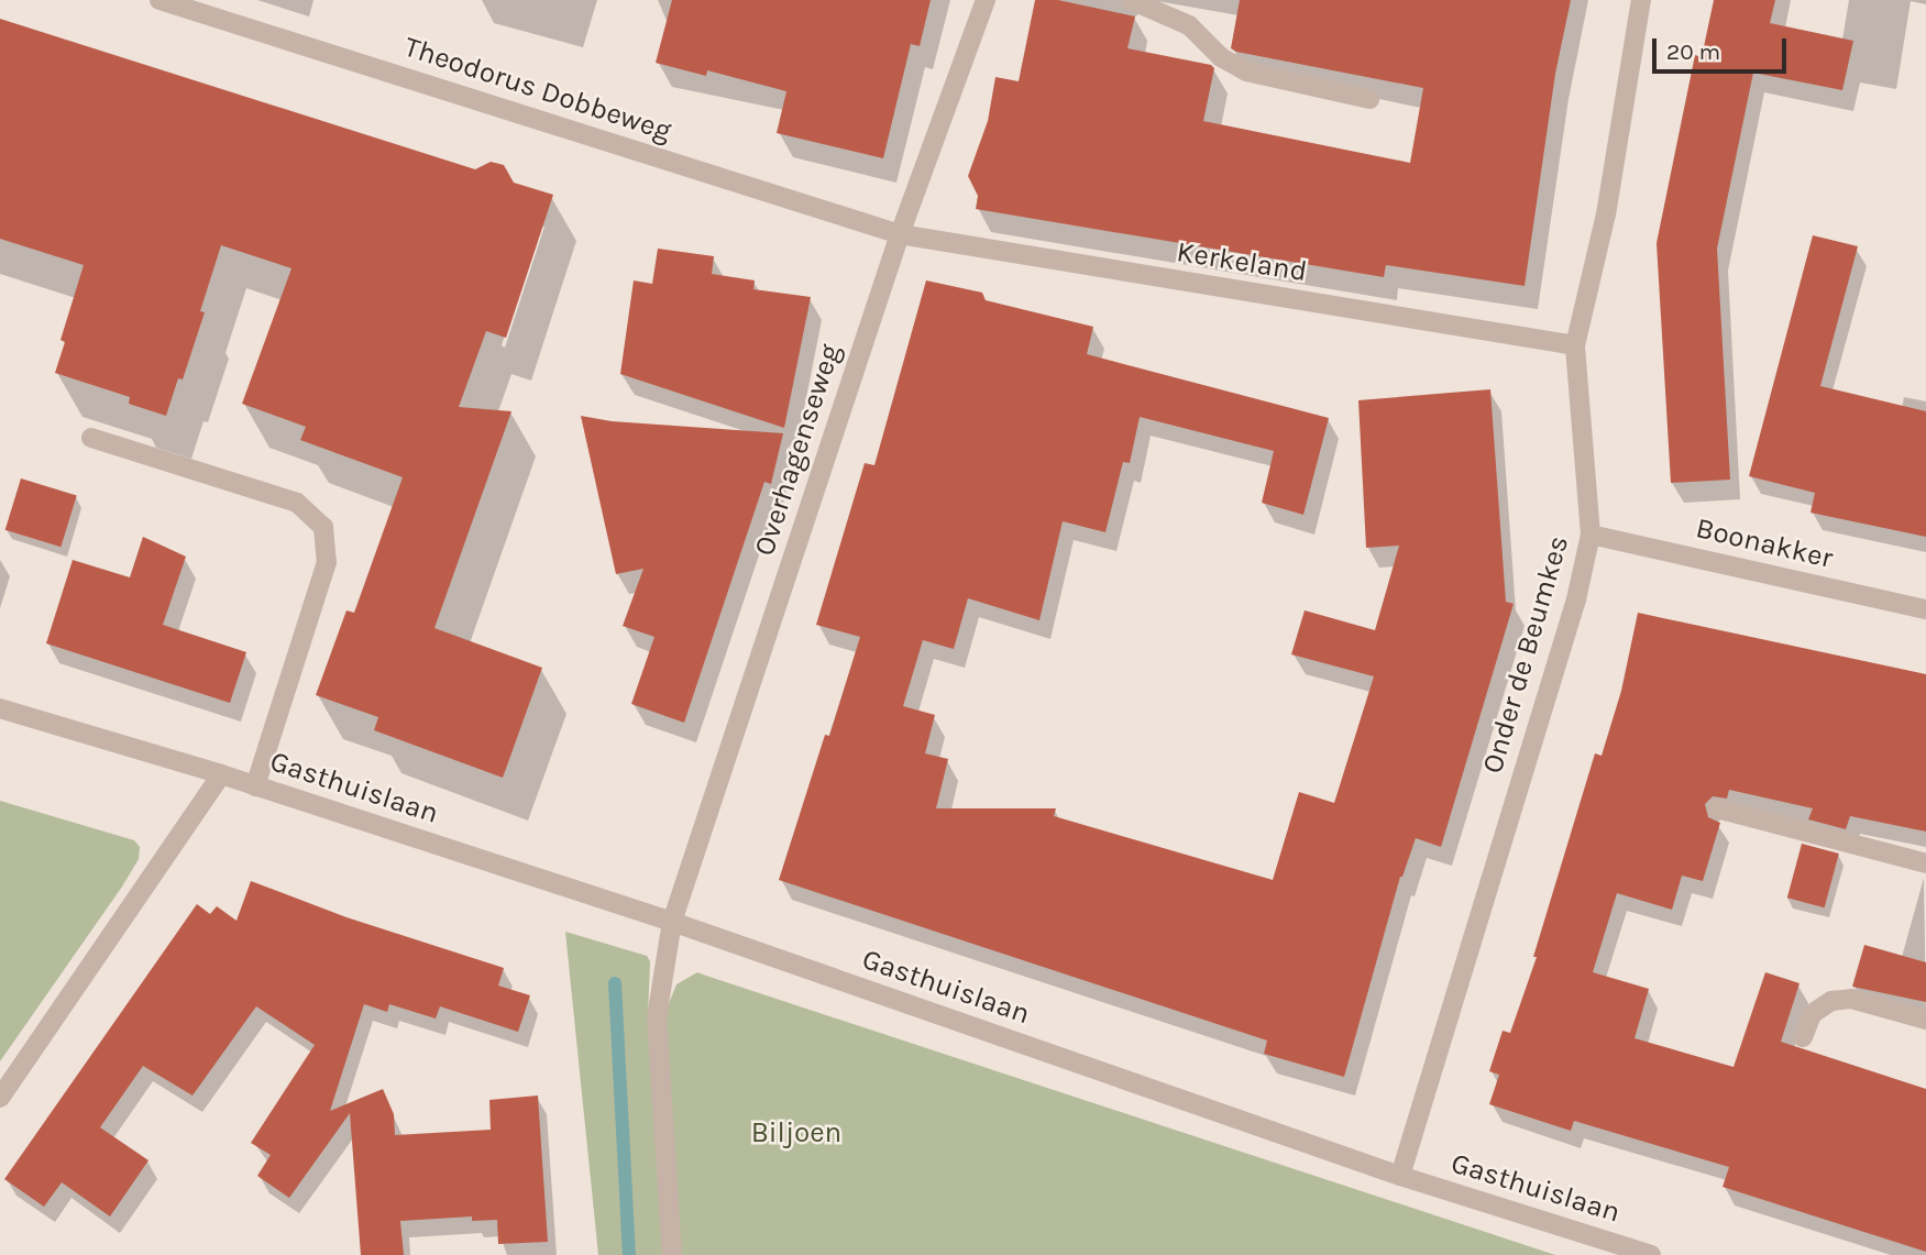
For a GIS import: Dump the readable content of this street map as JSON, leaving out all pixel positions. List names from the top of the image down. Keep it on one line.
{"streets":{"street":["Theodorus Dobbeweg","Kerkeland","Overhagenseweg","Boonakker","Onder de Beumkes","Gasthuislaan"]},"crossings":[["Theodorus Dobbeweg","Kerkeland"],["Theodorus Dobbeweg","Overhagenseweg"],["Kerkeland","Overhagenseweg"],["Kerkeland","Onder de Beumkes"],["Overhagenseweg","Gasthuislaan"],["Boonakker","Onder de Beumkes"],["Onder de Beumkes","Gasthuislaan"]],"parks":["Biljoen"],"scale_bar":"20 m"}
